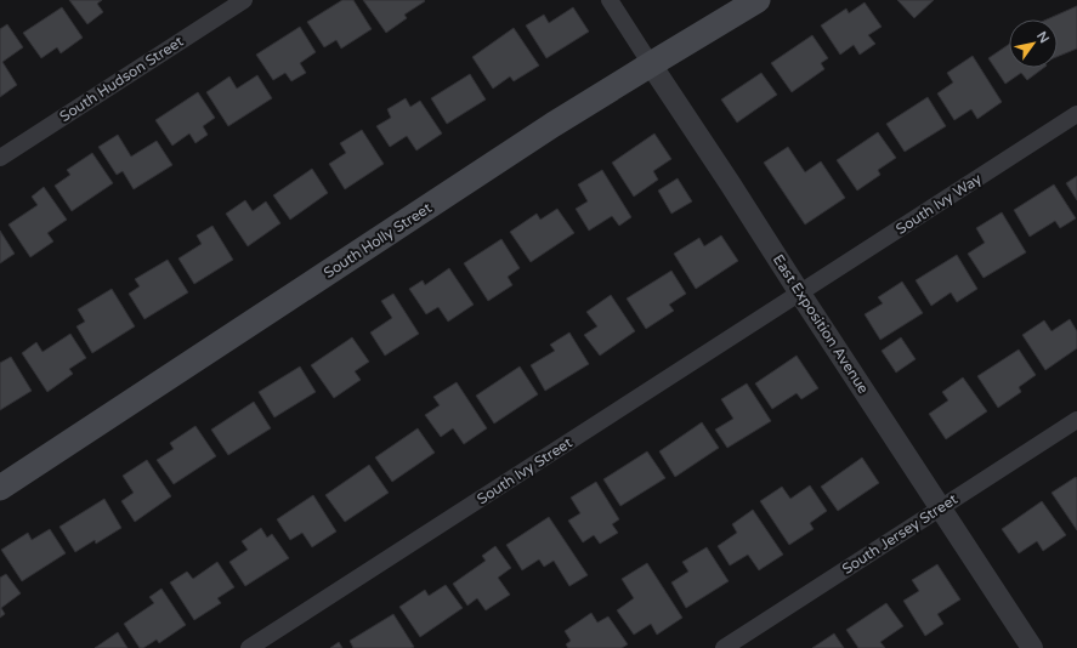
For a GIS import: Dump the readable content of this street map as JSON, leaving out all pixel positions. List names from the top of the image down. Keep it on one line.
{"streets":{"main road":["South Holly Street"],"street":["South Hudson Street","South Ivy Way","East Exposition Avenue","South Ivy Street","South Jersey Street"]},"crossings":[["South Ivy Way","East Exposition Avenue"],["South Ivy Way","South Ivy Street"],["South Holly Street","East Exposition Avenue"],["East Exposition Avenue","South Ivy Street"],["East Exposition Avenue","South Jersey Street"]],"north":"top right"}
